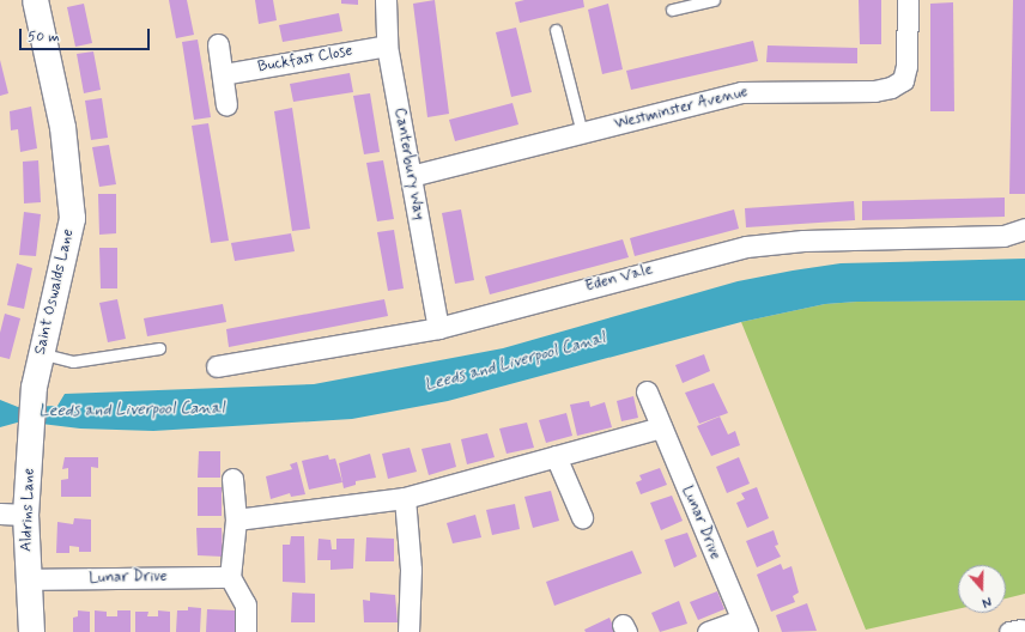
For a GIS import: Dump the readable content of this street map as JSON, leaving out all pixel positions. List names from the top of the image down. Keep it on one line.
{"streets":{"street":["Buckfast Close","Westminster Avenue","Canterbury Way","Eden Vale","Saint Oswalds Lane","Aldrins Lane","Lunar Drive"]},"crossings":[["Buckfast Close","Canterbury Way"],["Westminster Avenue","Canterbury Way"],["Canterbury Way","Eden Vale"],["Saint Oswalds Lane","Aldrins Lane"],["Aldrins Lane","Lunar Drive"]],"water":["Leeds and Liverpool Canal"],"scale_bar":"50 m","north":"bottom"}
